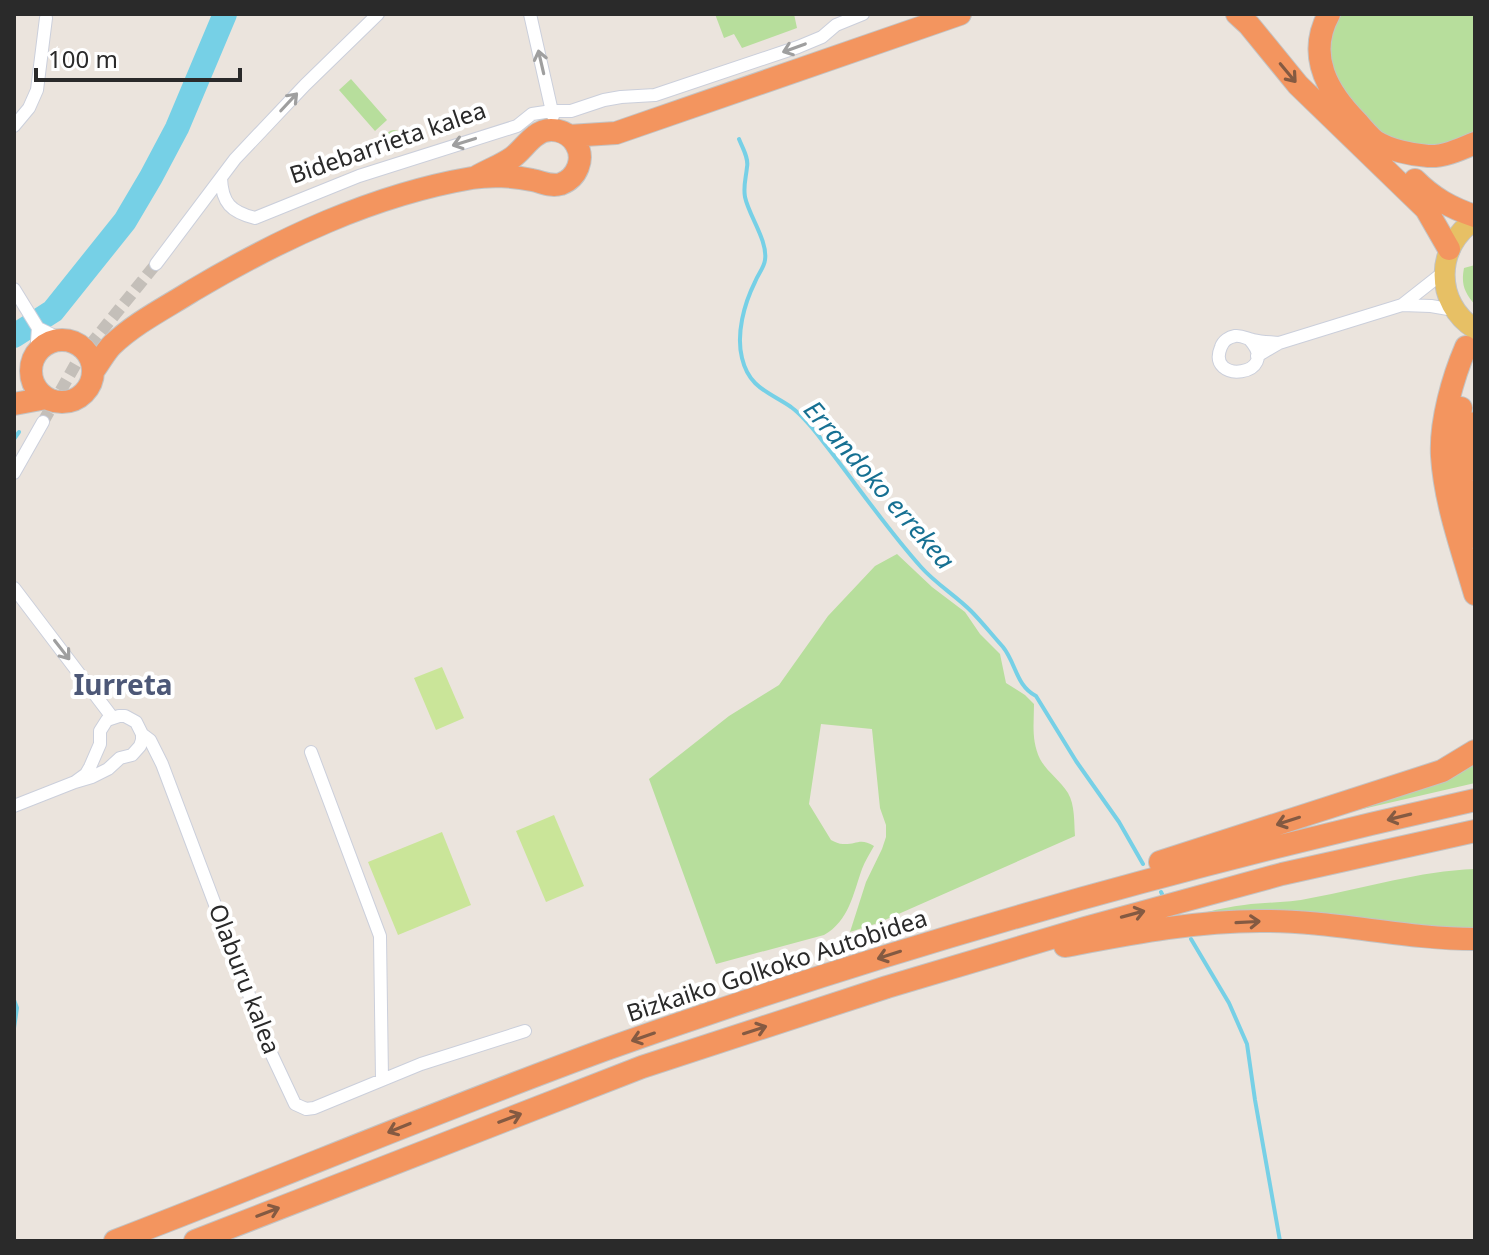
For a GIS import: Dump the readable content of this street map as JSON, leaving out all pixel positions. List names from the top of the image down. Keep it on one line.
{"streets":{"highway":["Bizkaiko Golkoko Autobidea"],"street":["Bidebarrieta kalea","Olaburu kalea"]},"one_way":["Bidebarrieta kalea"],"districts":["Iurreta"],"water":["Errandoko errekea"],"scale_bar":"100 m"}
